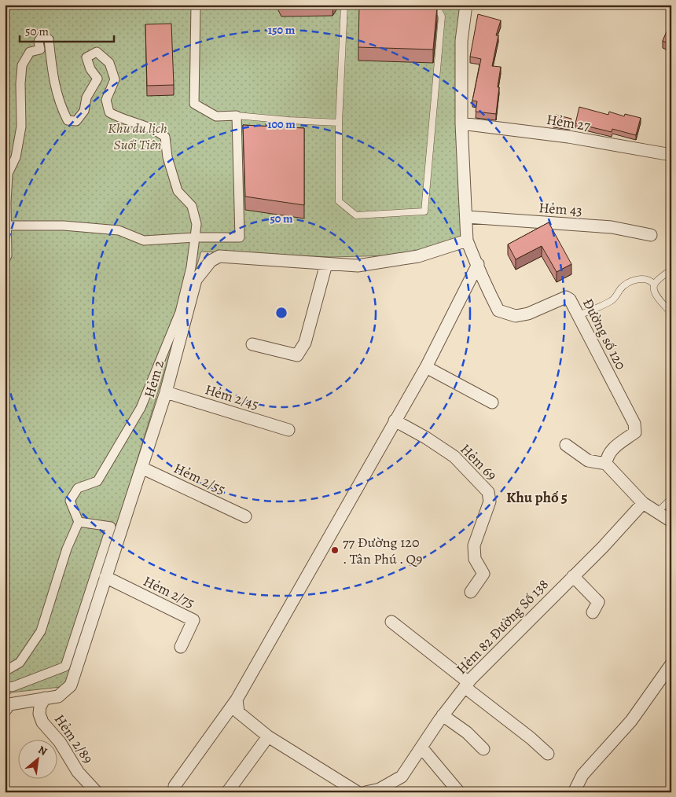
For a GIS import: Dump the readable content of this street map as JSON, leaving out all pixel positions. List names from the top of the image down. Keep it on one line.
{"streets":{"street":["Hẻm 27","Hẻm 43","Đường số 120","Hẻm 2","Hẻm 2/45","Hẻm 69","Hẻm 2/55","Hẻm 2/75","Hẻm 82 Đường Số 138","Hẻm 2/89"]},"crossings":[["Hẻm 27","Đường số 120"],["Hẻm 43","Đường số 120"],["Đường số 120","Hẻm 2"],["Hẻm 2","Hẻm 2/45"],["Hẻm 2","Hẻm 2/55"],["Hẻm 2","Hẻm 2/75"],["Hẻm 2","Hẻm 2/89"]],"districts":["Khu phố 5"],"parks":["Khu du lịch Suối Tiên"],"places":["77 Đường 120 . Tân Phú . Q9"],"scale_bar":"50 m","north":"top right","rings":["150 m","100 m","50 m"]}
